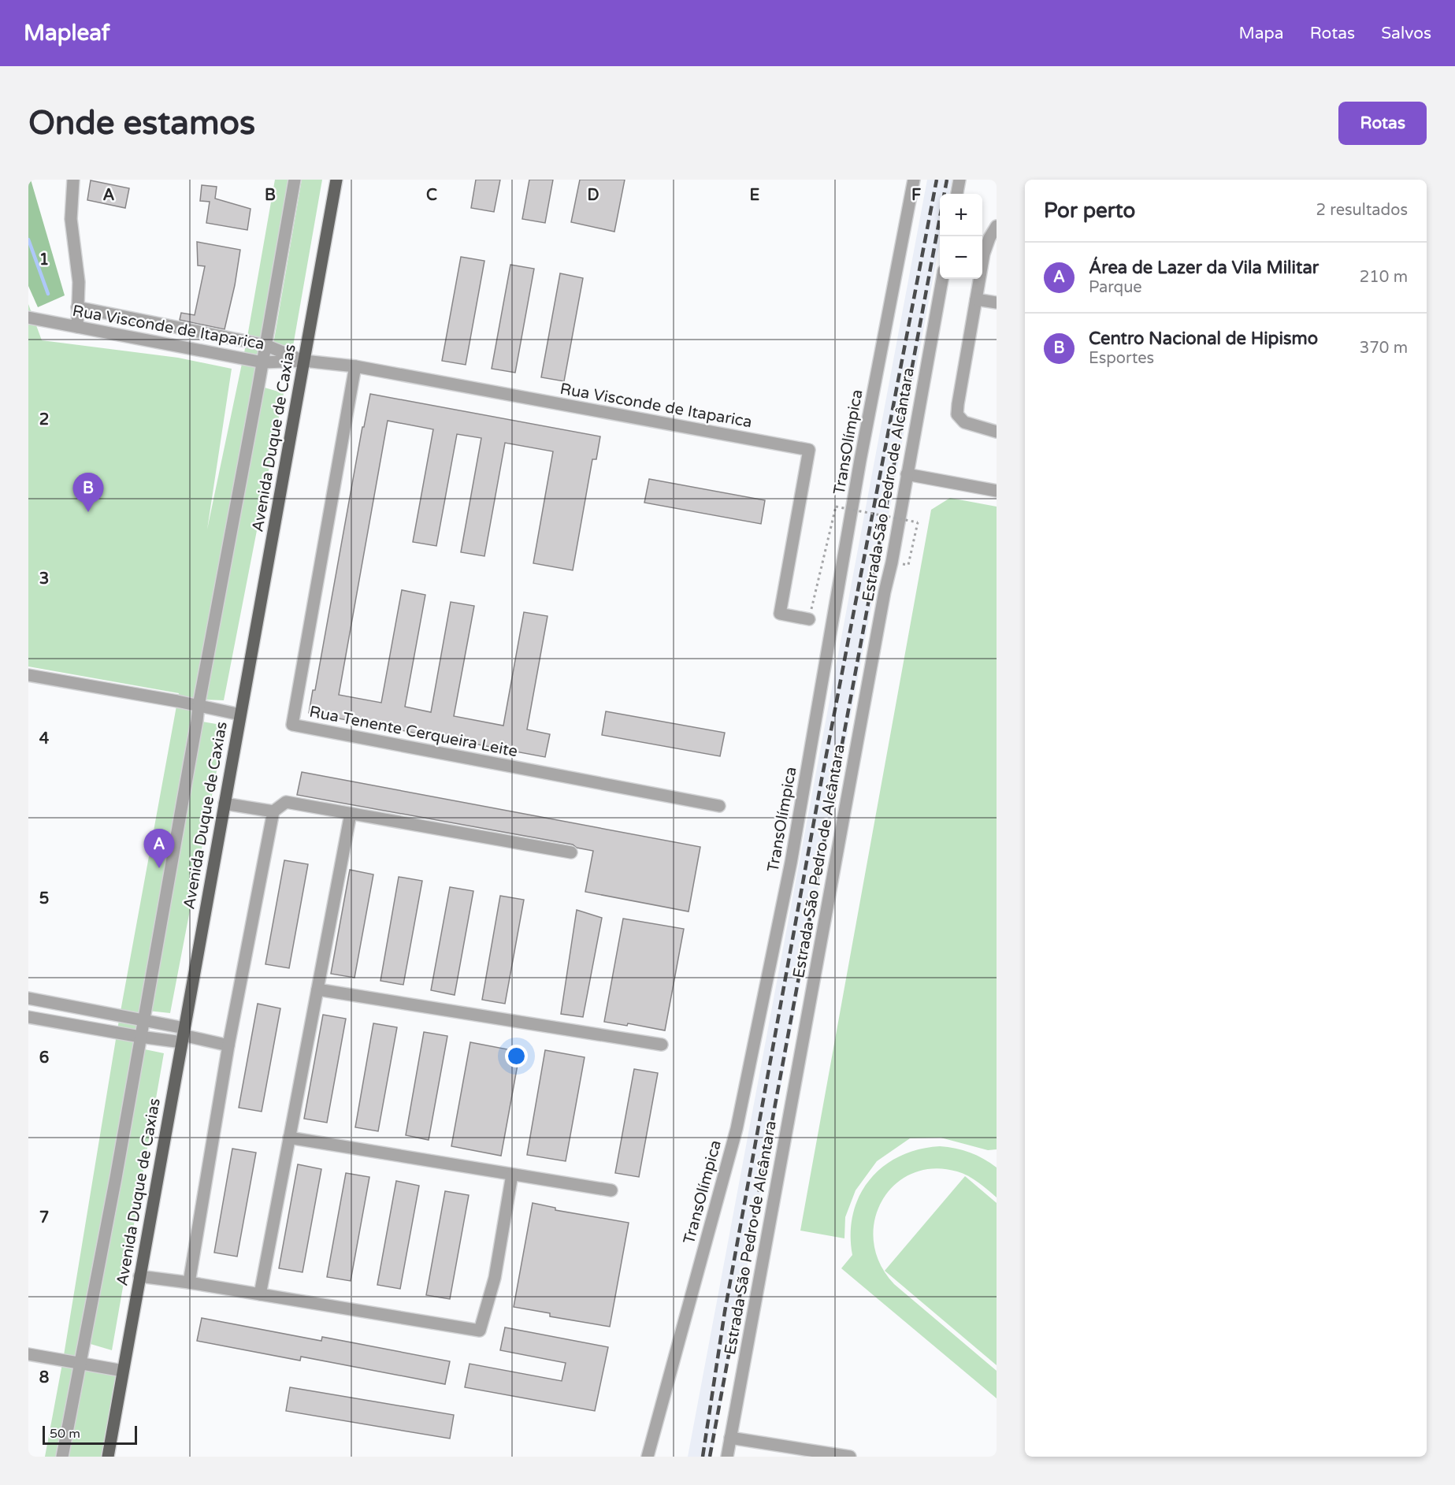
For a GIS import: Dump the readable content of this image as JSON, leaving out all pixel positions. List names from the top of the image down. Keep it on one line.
{"streets":{"main road":["Avenida Duque de Caxias"],"street":["Rua Visconde de Itaparica","TransOlímpica","Estrada São Pedro de Alcântara","Rua Tenente Cerqueira Leite"]},"crossings":[["Rua Visconde de Itaparica","Avenida Duque de Caxias"],["Rua Visconde de Itaparica","Rua Tenente Cerqueira Leite"]],"scale_bar":"50 m","page":{"header":"Mapleaf","nav":["Mapa","Rotas","Salvos"],"buttons":"Rotas","title":"Onde estamos","heading":["Por perto","2 resultados"],"map_buttons":["+","−"],"list":[{"mark":"A","name":"Área de Lazer da Vila Militar","note":"Parque","value":"210 m"},{"mark":"B","name":"Centro Nacional de Hipismo","note":"Esportes","value":"370 m"}],"pins":["B","A"],"scale":"50 m"},"grid":{"columns":["A","B","C","D","E","F"],"rows":["1","2","3","4","5","6","7","8"]}}
